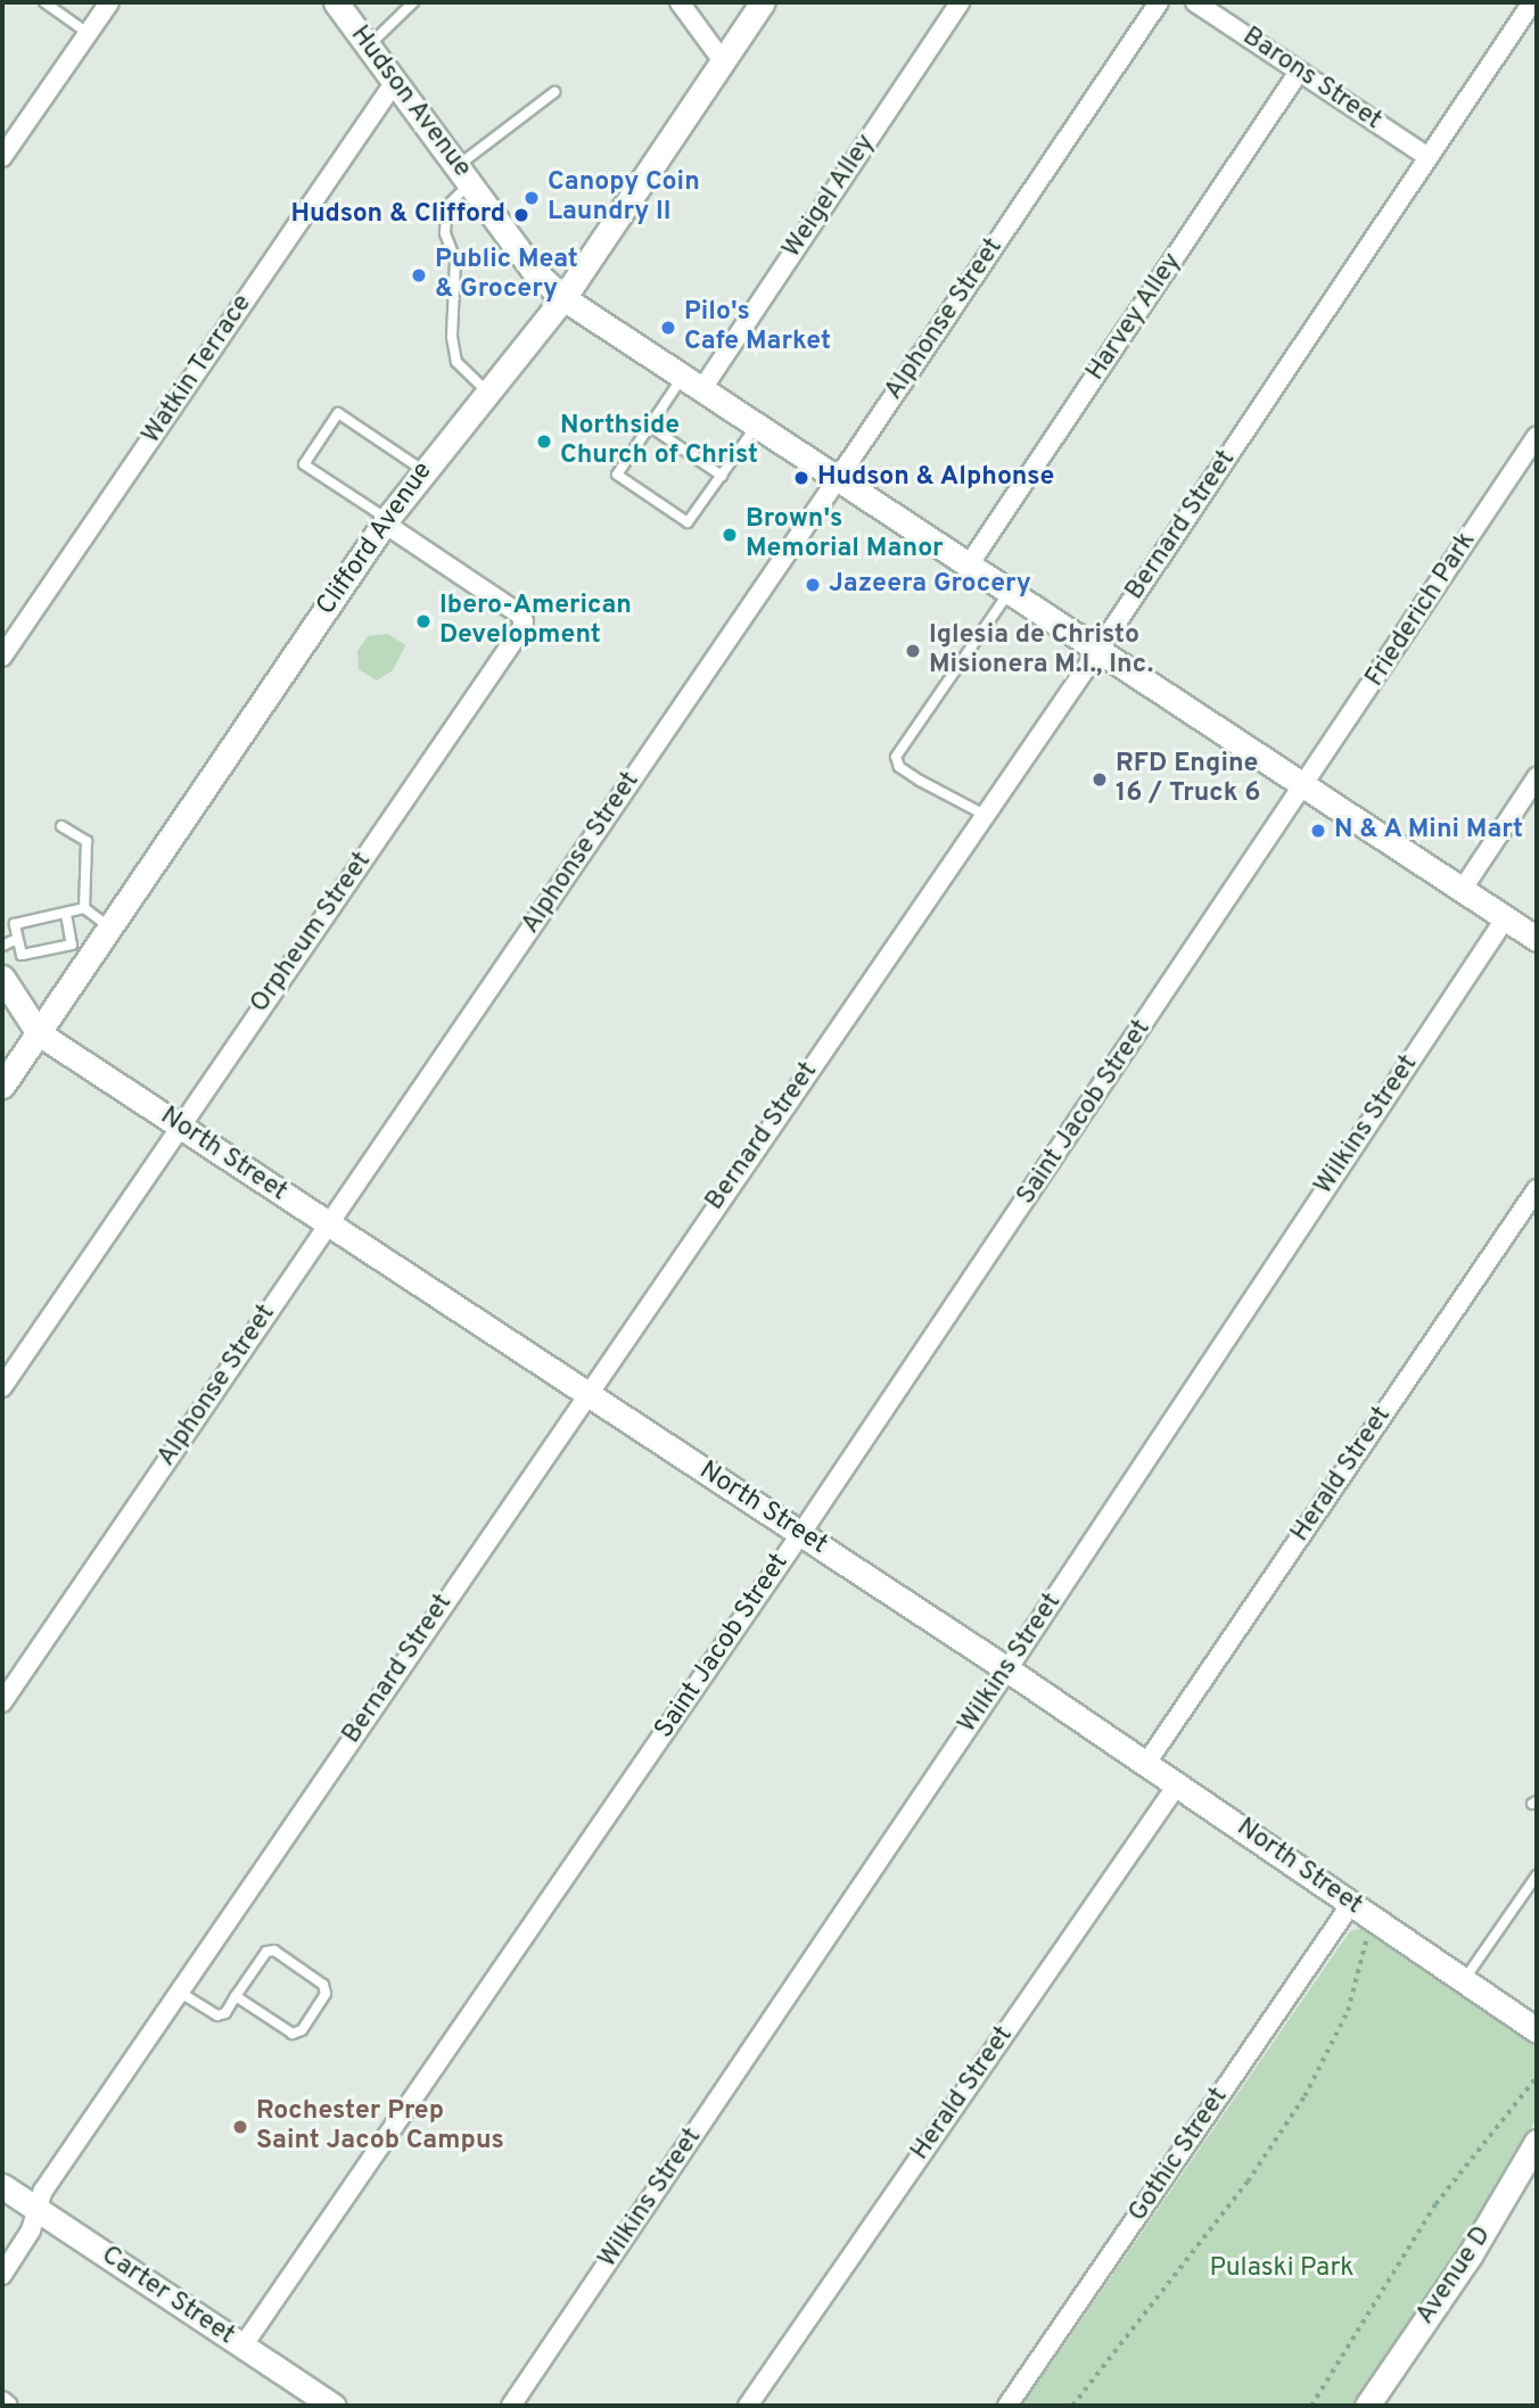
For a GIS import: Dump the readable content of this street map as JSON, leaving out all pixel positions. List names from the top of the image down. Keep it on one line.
{"streets":{"main road":["Hudson Avenue","Clifford Avenue","North Street","Avenue D","Carter Street"],"street":["Barons Street","Weigel Alley","Harvey Alley","Alphonse Street","Watkin Terrace","Bernard Street","Friederich Park","Orpheum Street","Saint Jacob Street","Wilkins Street","Herald Street","Gothic Street"]},"crossings":[["Barons Street","Harvey Alley"],["Barons Street","Bernard Street"],["Hudson Avenue","Weigel Alley"],["Hudson Avenue","Harvey Alley"],["Hudson Avenue","Alphonse Street"],["Hudson Avenue","Watkin Terrace"],["Hudson Avenue","Bernard Street"],["Hudson Avenue","Clifford Avenue"],["Hudson Avenue","Friederich Park"],["Hudson Avenue","Saint Jacob Street"],["Hudson Avenue","Wilkins Street"],["Alphonse Street","North Street"],["Bernard Street","North Street"],["Bernard Street","Carter Street"],["Clifford Avenue","Orpheum Street"],["Clifford Avenue","North Street"],["Friederich Park","Saint Jacob Street"],["Orpheum Street","North Street"],["Saint Jacob Street","North Street"],["Saint Jacob Street","Carter Street"],["Wilkins Street","North Street"],["North Street","Herald Street"],["North Street","Gothic Street"]],"parks":["Pulaski Park"],"places":["Canopy Coin Laundry II","Hudson & Clifford","Public Meat & Grocery","Pilo's Cafe Market","Northside Church of Christ","Hudson & Alphonse","Brown's Memorial Manor","Jazeera Grocery","Ibero-American Development","Iglesia de Christo Misionera M.I., Inc.","RFD Engine 16 / Truck 6","N & A Mini Mart","Rochester Prep Saint Jacob Campus"]}
